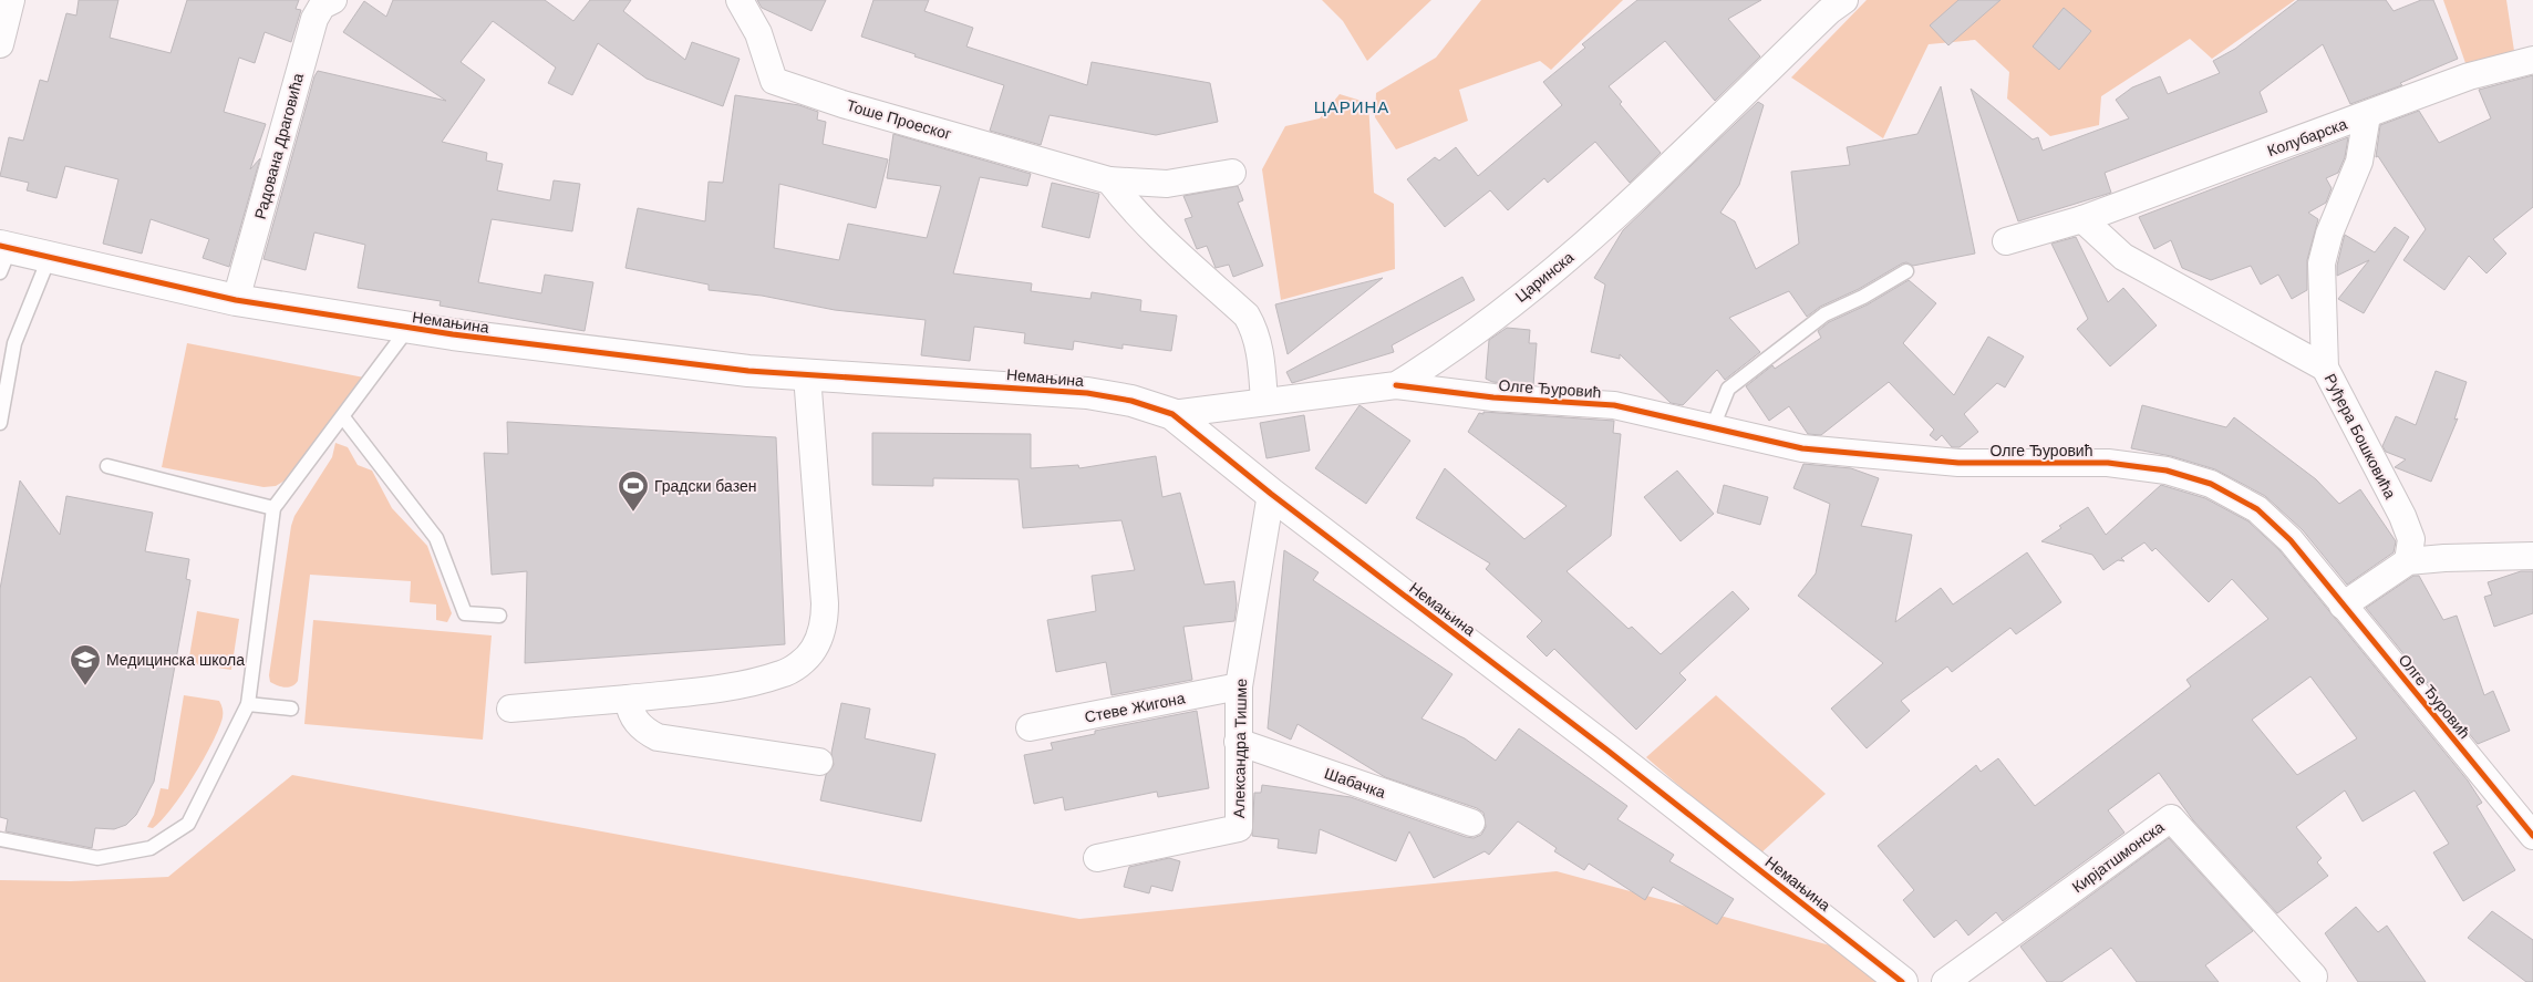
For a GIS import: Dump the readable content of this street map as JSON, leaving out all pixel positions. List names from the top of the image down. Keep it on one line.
{"streets":{"main road":["Немањина"],"street":["Тоше Проеског","Колубарска","Радована Драговића","Царинска","Олге Ђуровић","Руђера Бошковића","Стеве Жигона","Александра Тишме","Шабачка","Кирјатшмонска"]},"crossings":[["Колубарска","Руђера Бошковића"],["Радована Драговића","Немањина"],["Царинска","Немањина"],["Царинска","Олге Ђуровић"],["Немањина","Александра Тишме"],["Стеве Жигона","Александра Тишме"],["Александра Тишме","Шабачка"]],"districts":["ЦАРИНА"],"places":{"sports":["Градски базен"],"school or university":["Медицинска школа"]}}
